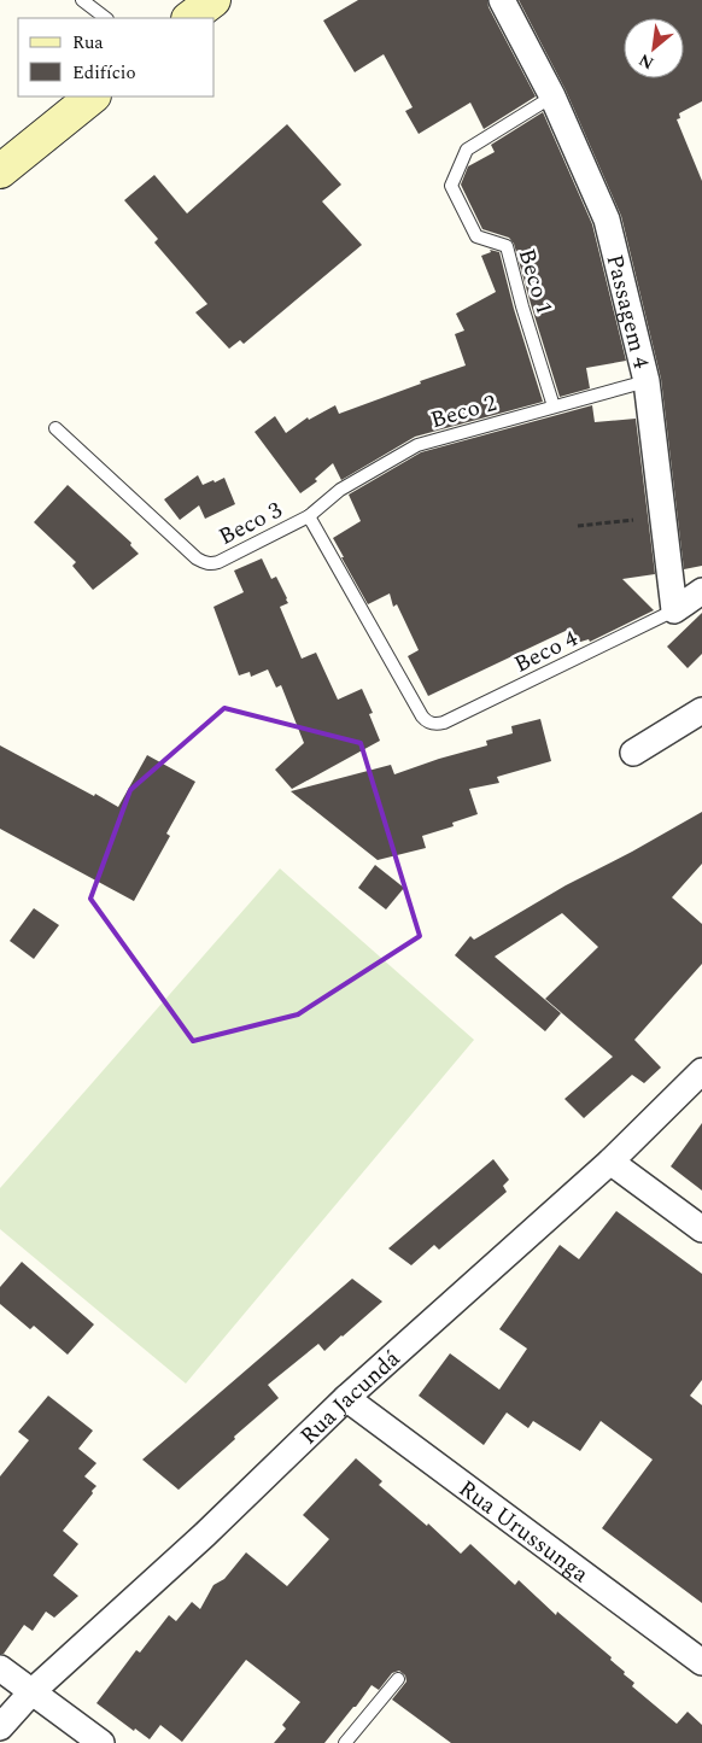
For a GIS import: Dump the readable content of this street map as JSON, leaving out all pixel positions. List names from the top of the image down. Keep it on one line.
{"streets":{"street":["Passagem 4","Rua Jacundá","Rua Urussunga"],"lane":["Beco 1","Beco 2","Beco 3","Beco 4"]},"crossings":[["Beco 1","Passagem 4"],["Beco 1","Beco 2"],["Passagem 4","Beco 2"],["Passagem 4","Beco 4"],["Beco 2","Beco 3"],["Beco 3","Beco 4"],["Rua Jacundá","Rua Urussunga"]],"legend":["Rua","Edifício"],"north":"bottom left"}
